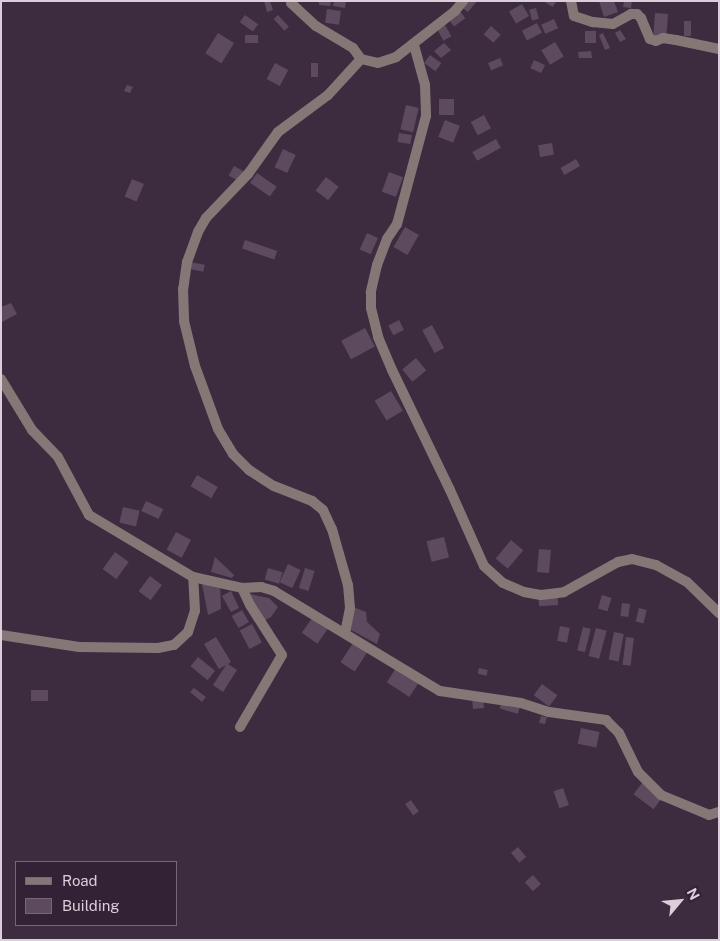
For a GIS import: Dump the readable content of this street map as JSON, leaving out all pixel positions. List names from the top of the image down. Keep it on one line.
{"legend":["Road","Building"],"north":"top right"}
